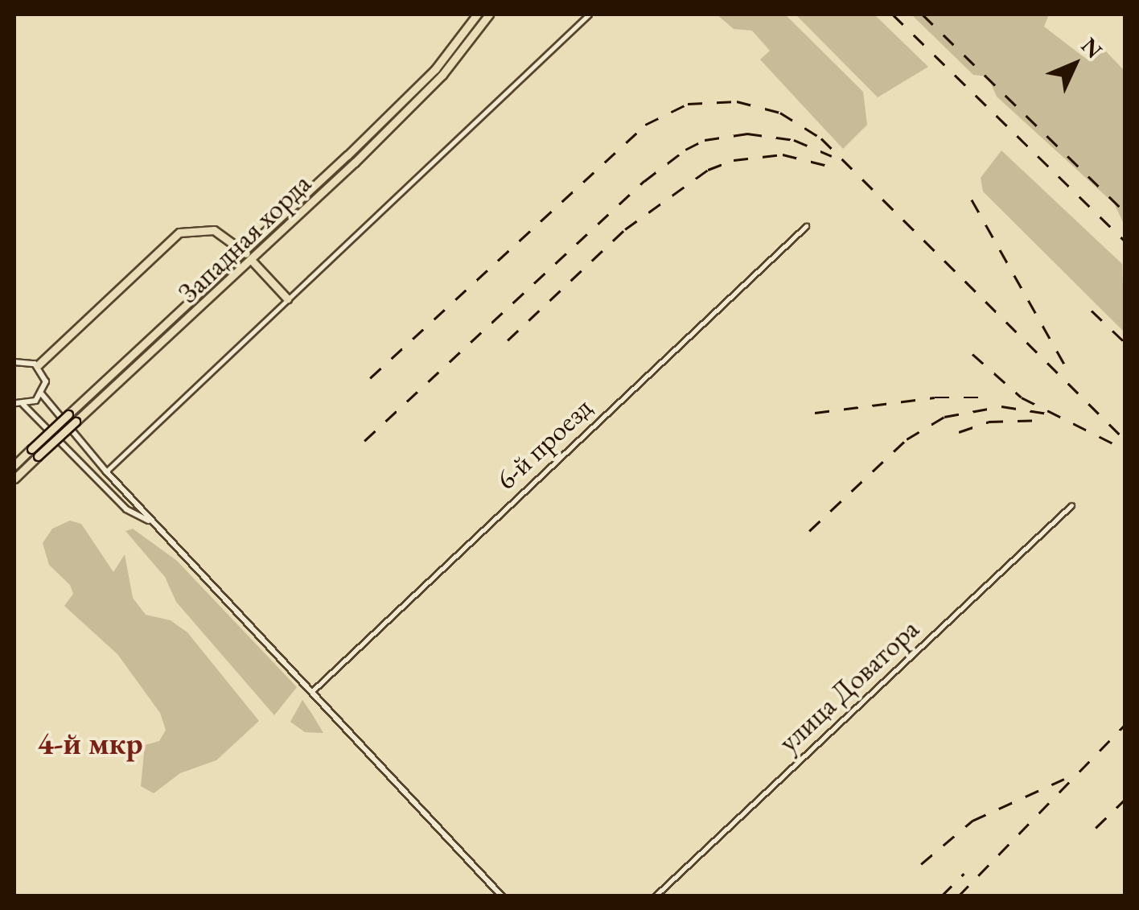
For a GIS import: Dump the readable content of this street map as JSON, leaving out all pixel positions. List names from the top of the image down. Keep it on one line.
{"streets":{"highway":["Западная хорда"],"street":["6-й проезд","улица Доватора"]},"districts":["4-й мкр"],"north":"top right"}
